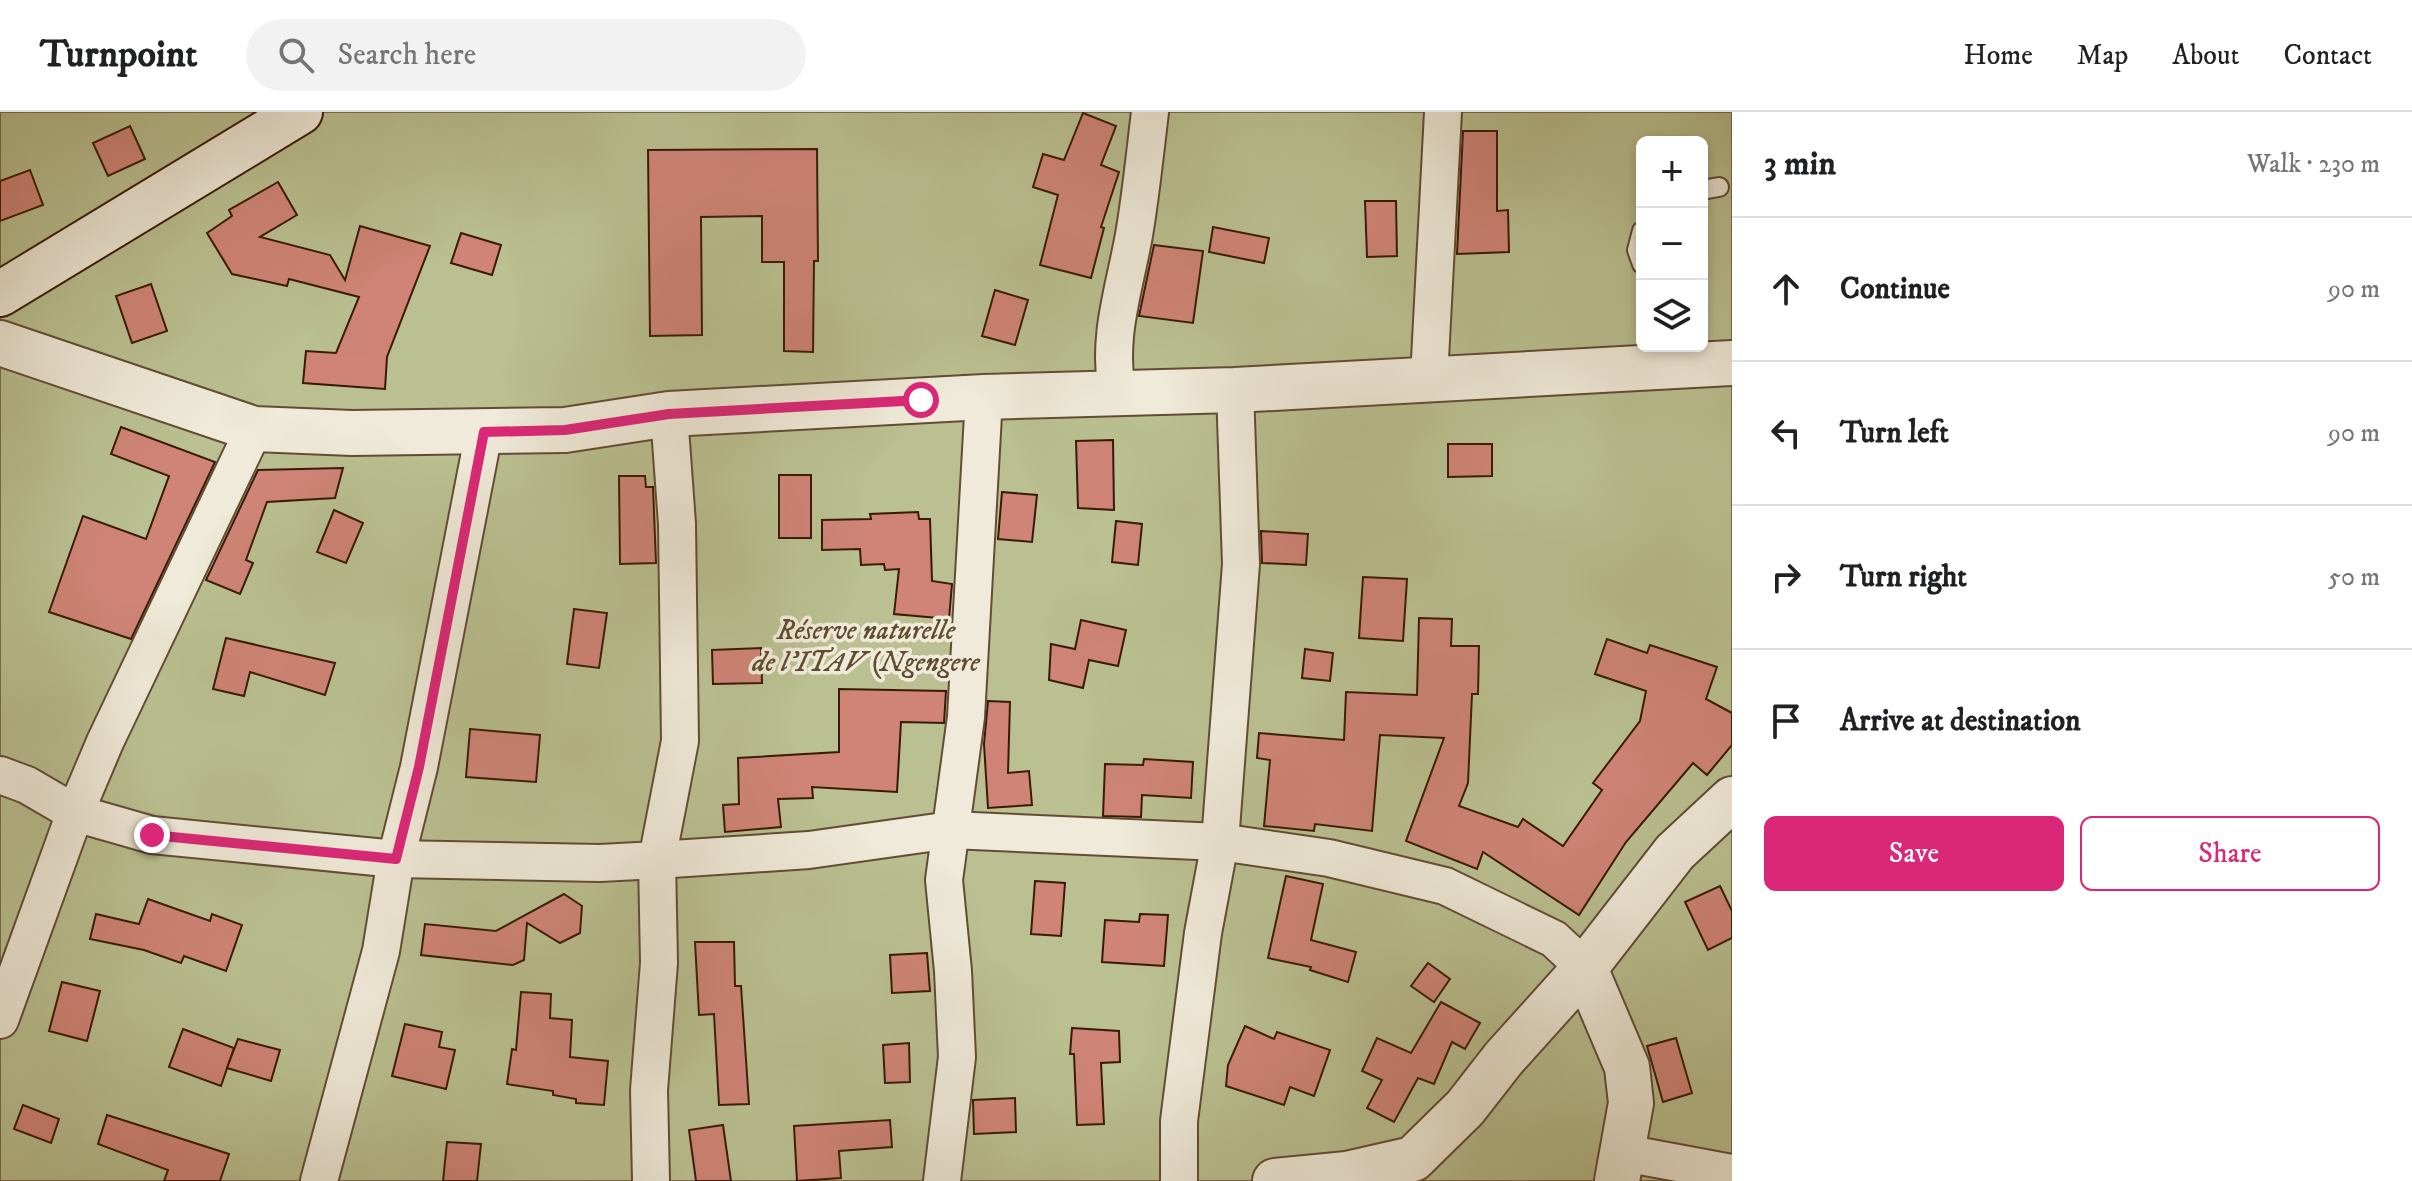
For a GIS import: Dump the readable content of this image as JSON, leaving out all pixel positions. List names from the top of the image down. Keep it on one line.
{"parks":["Réserve naturelle de l'ITAV (Ngengere"],"page":{"header":"Turnpoint","search":"Search here","nav":["Home","Map","About","Contact"],"heading":["3 min","Walk · 230 m"],"map_buttons":["+","−"],"list":[["Continue","90 m"],["Turn left","90 m"],["Turn right","50 m"],"Arrive at destination"],"buttons":["Save","Share"]}}
